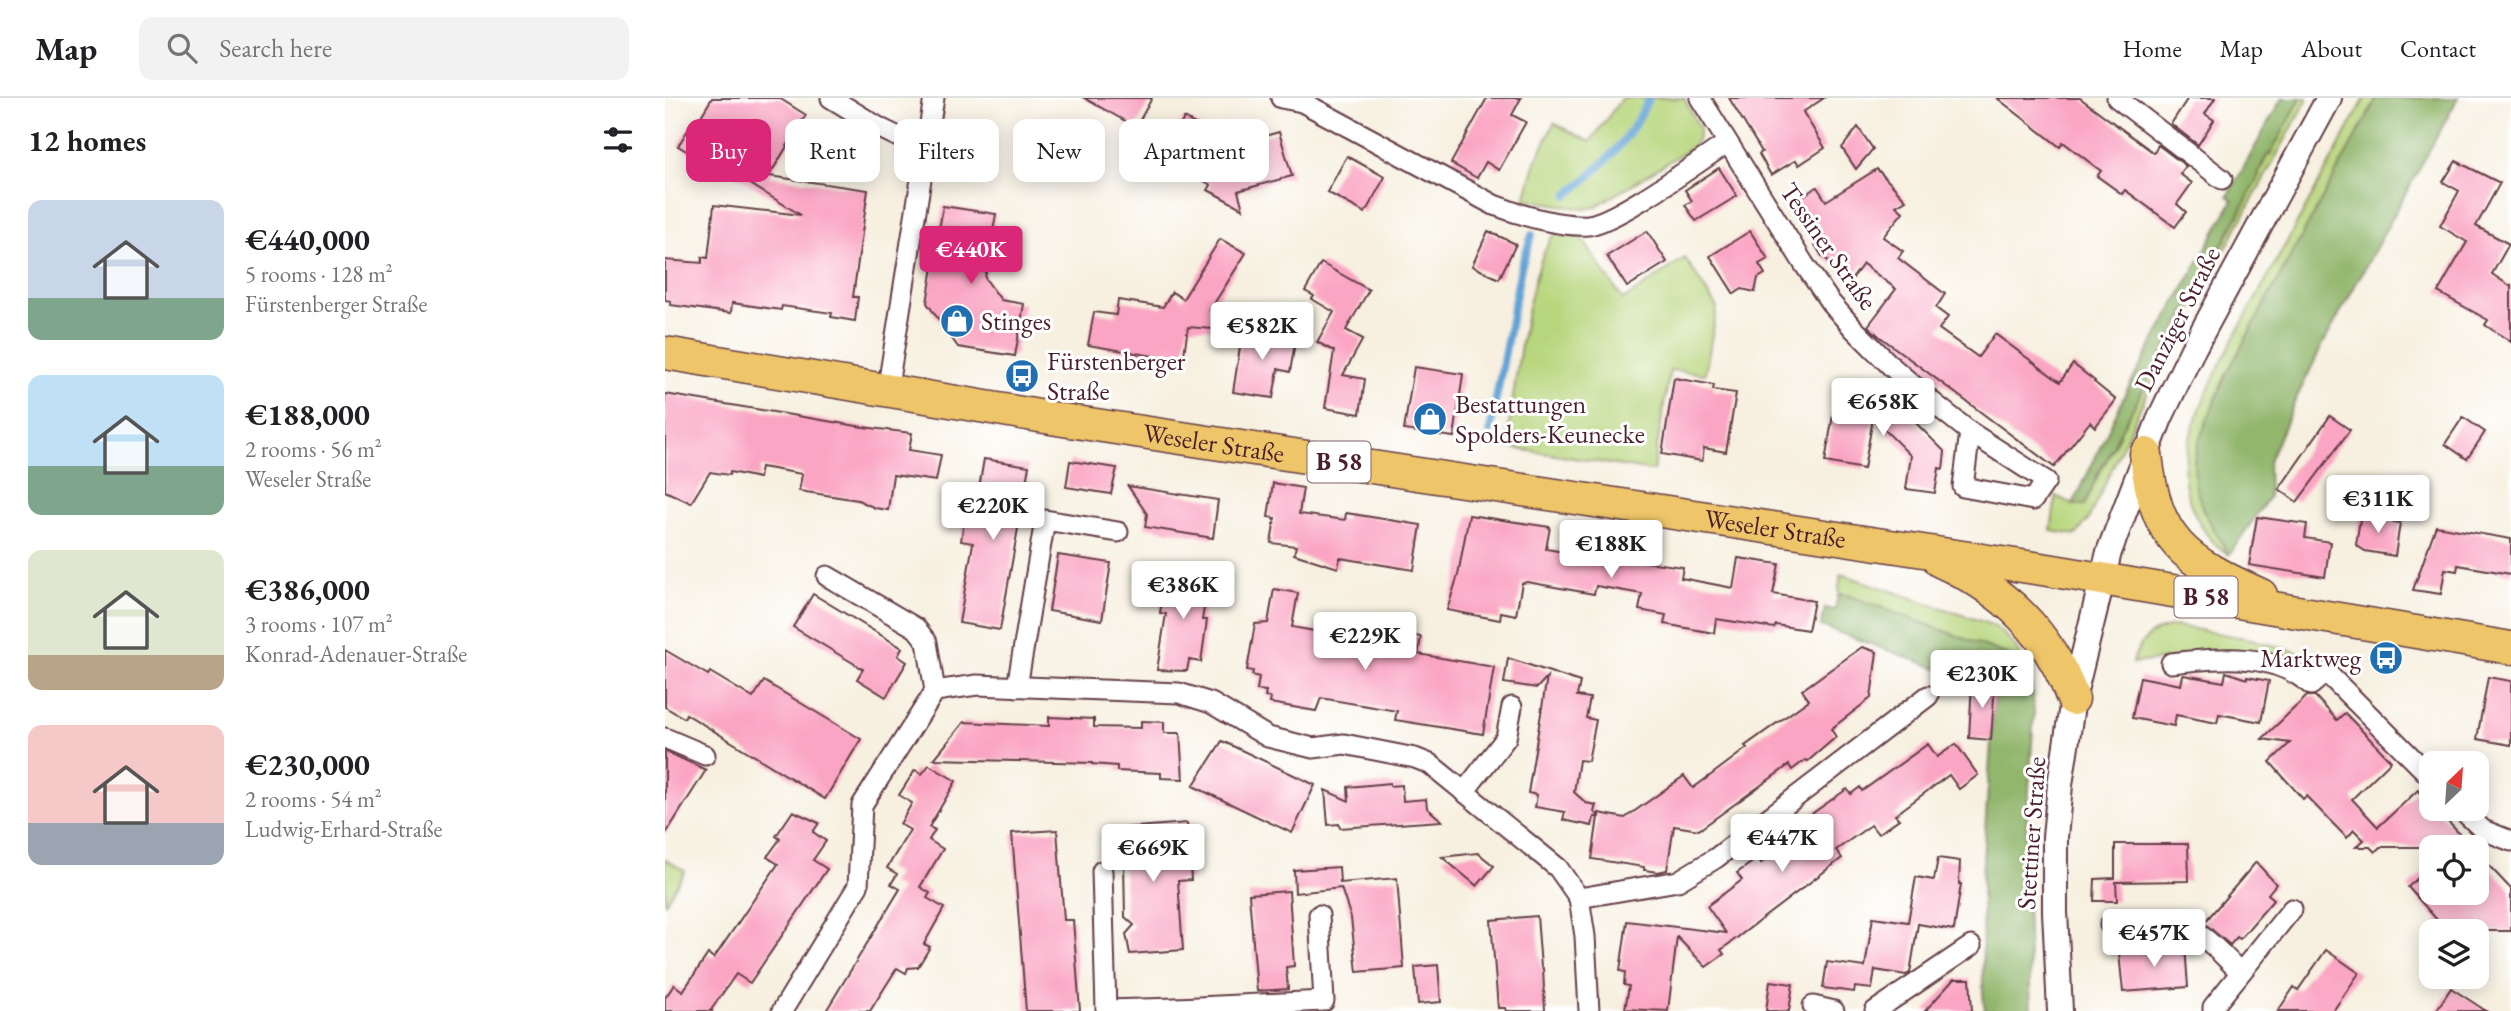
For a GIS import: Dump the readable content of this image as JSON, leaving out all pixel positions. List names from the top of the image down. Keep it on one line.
{"streets":{"main road":["Weseler Straße","B 58"],"street":["Tessiner Straße","Danziger Straße","Stettiner Straße"]},"crossings":[["Danziger Straße","Weseler Straße"],["Danziger Straße","Stettiner Straße"],["Weseler Straße","Stettiner Straße"]],"places":{"shop":["Stinges","Bestattungen Spolders-Keunecke"],"bus stop":["Fürstenberger Straße","Marktweg"]},"north":"top right","page":{"header":"Map","search":"Search here","nav":["Home","Map","About","Contact"],"heading":"12 homes","chip":["Buy","Rent","Filters","New","Apartment"],"list":[{"name":"€440,000","note":"5 rooms · 128 m² · Fürstenberger Straße"},{"name":"€188,000","note":"2 rooms · 56 m² · Weseler Straße"},{"name":"€386,000","note":"3 rooms · 107 m² · Konrad-Adenauer-Straße"},{"name":"€230,000","note":"2 rooms · 54 m² · Ludwig-Erhard-Straße"}],"price":["€440K","€582K","€658K","€311K","€220K","€188K","€386K","€229K","€230K","€447K","€669K","€457K"]}}
